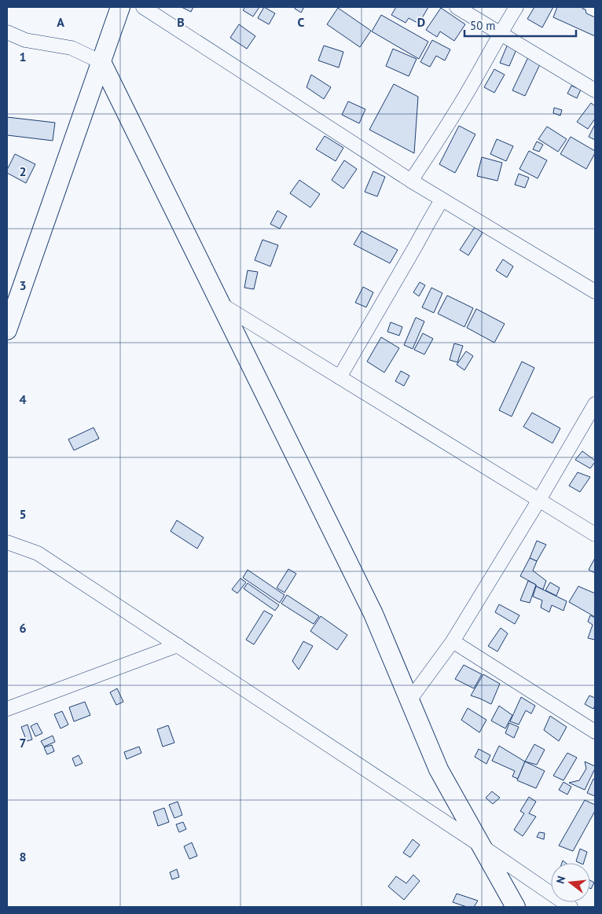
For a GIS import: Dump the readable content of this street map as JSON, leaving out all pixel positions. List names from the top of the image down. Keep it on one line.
{"scale_bar":"50 m","north":"left","grid":{"columns":["A","B","C","D"],"rows":["1","2","3","4","5","6","7","8"]}}
